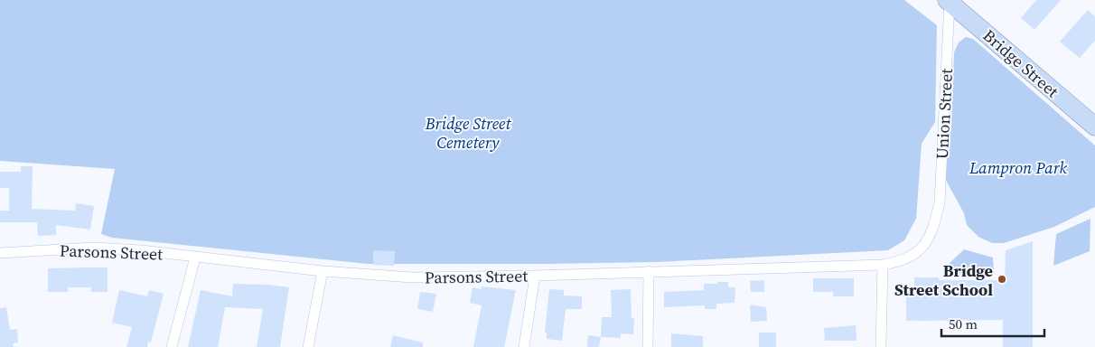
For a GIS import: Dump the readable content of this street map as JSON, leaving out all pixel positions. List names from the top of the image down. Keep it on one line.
{"streets":{"highway":["Bridge Street"],"street":["Union Street","Parsons Street"]},"crossings":[["Bridge Street","Union Street"],["Union Street","Parsons Street"]],"parks":["Bridge Street Cemetery","Lampron Park"],"places":["Bridge Street School"],"scale_bar":"50 m"}
